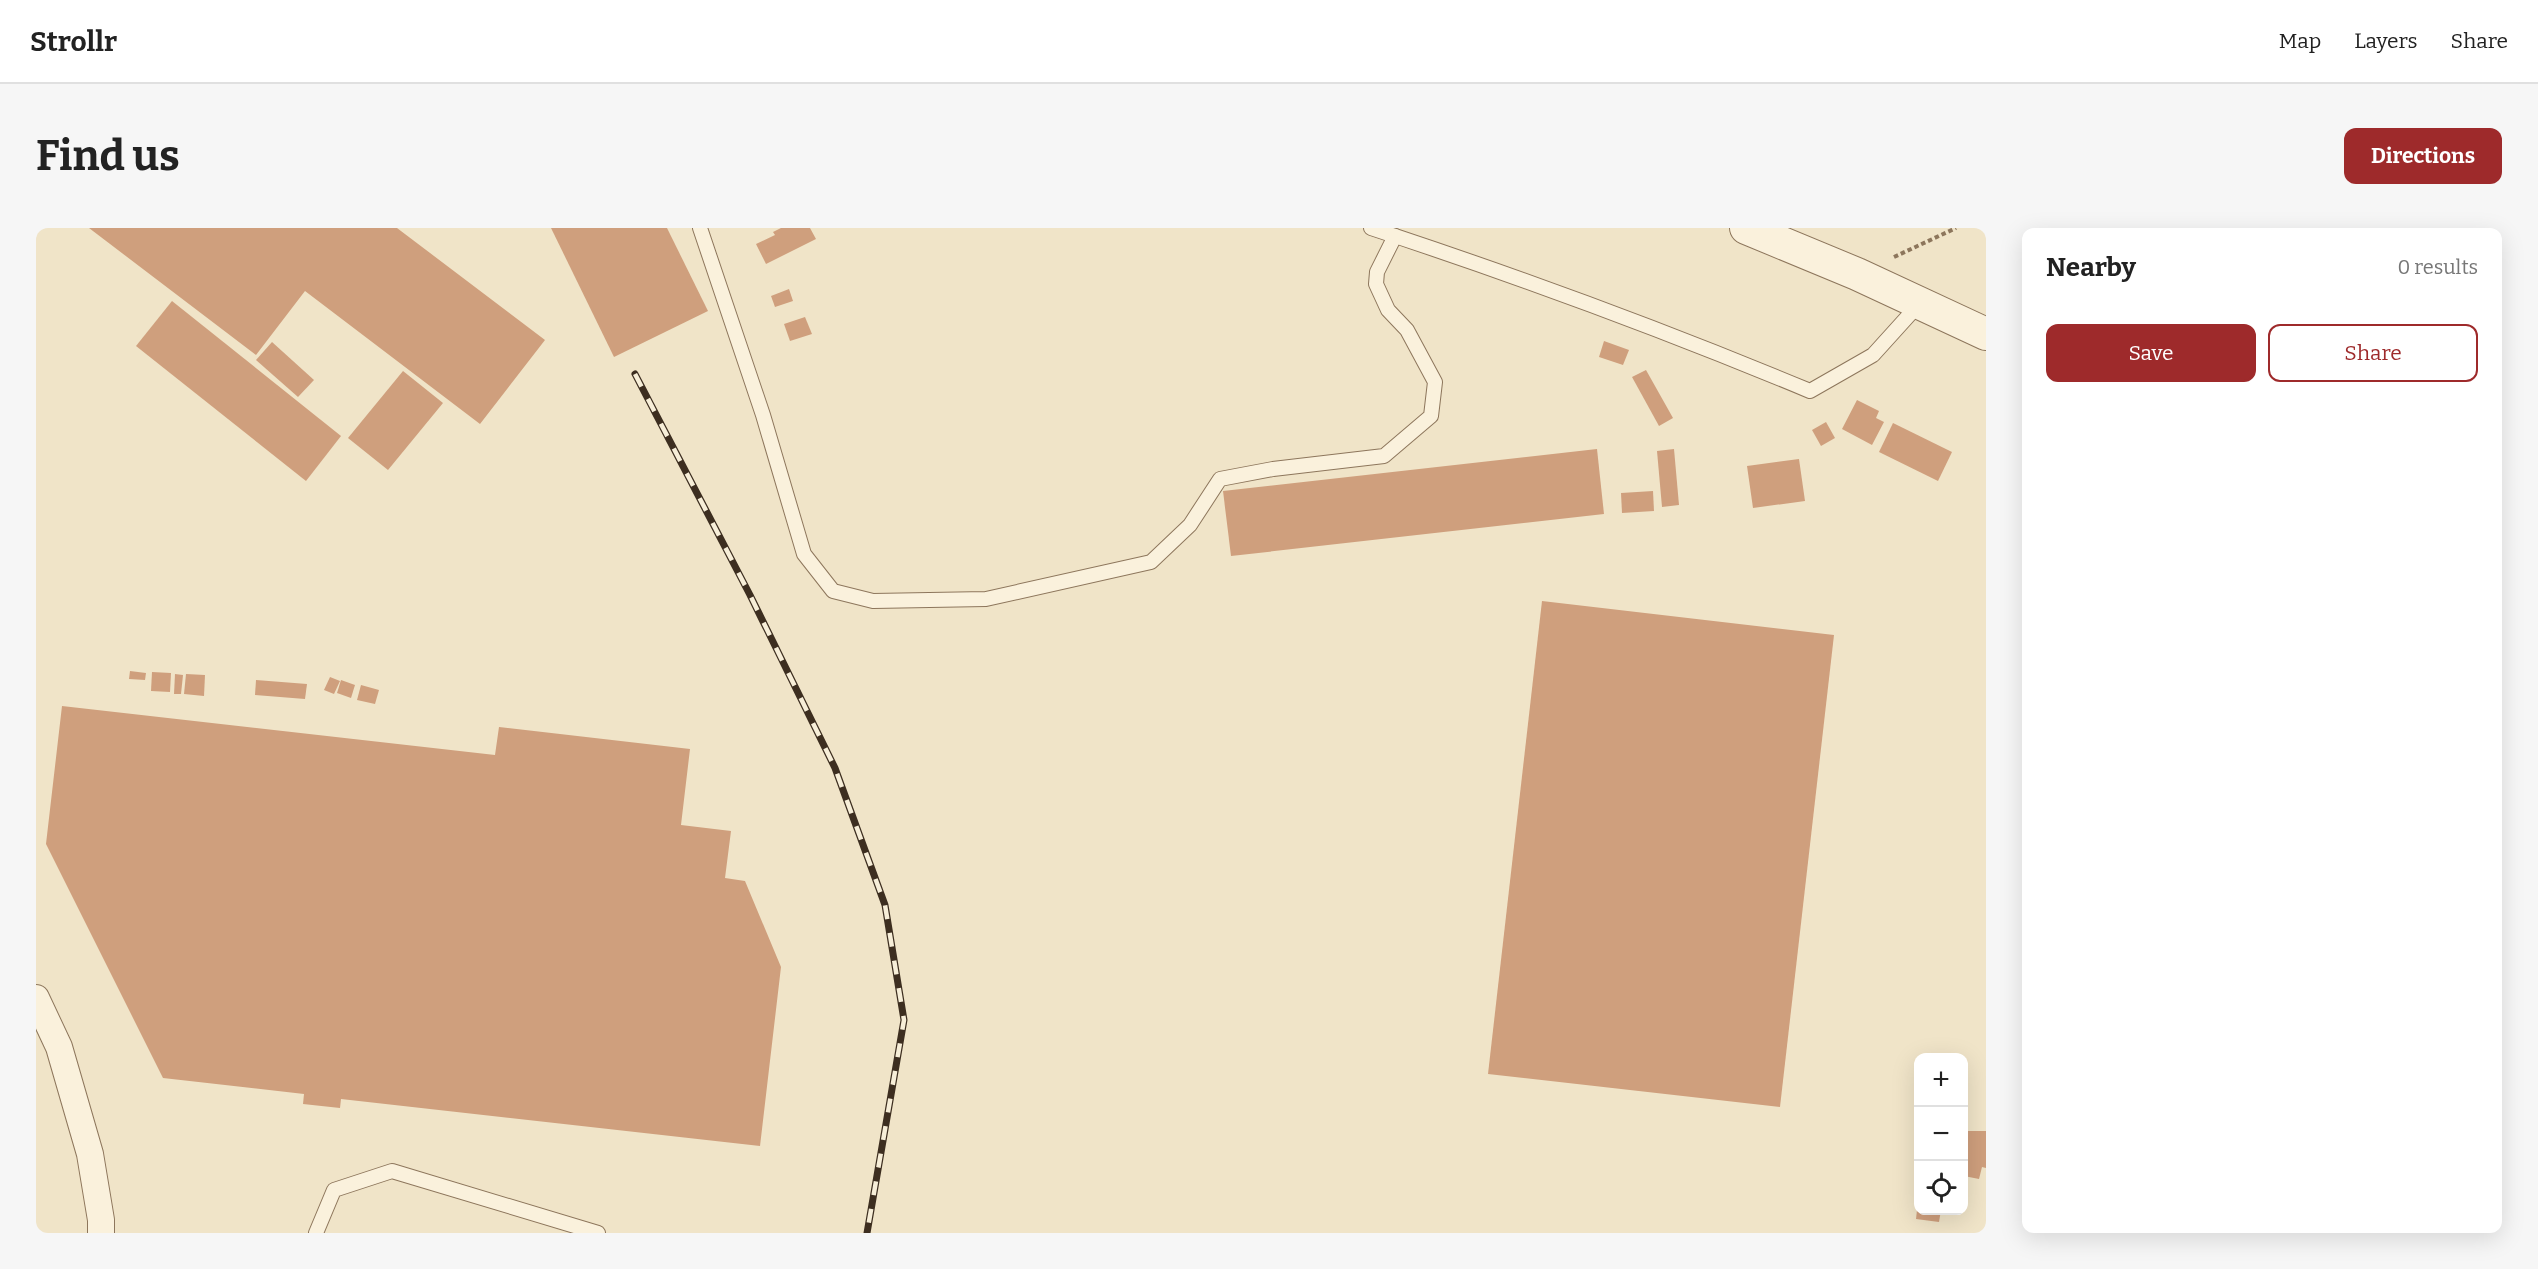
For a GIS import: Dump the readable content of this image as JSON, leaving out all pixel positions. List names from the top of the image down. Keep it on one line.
{"page":{"header":"Strollr","nav":["Map","Layers","Share"],"buttons":["Directions",["Save","Share"]],"title":"Find us","heading":["Nearby","0 results"],"map_buttons":["+","−"]}}
